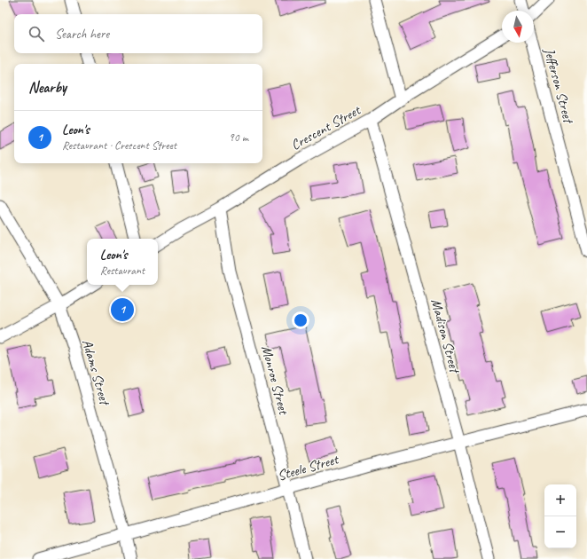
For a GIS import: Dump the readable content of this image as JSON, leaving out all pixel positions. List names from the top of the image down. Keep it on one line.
{"streets":{"street":["Jefferson Street","Crescent Street","Madison Street","Adams Street","Monroe Street","Steele Street"]},"crossings":[["Crescent Street","Madison Street"],["Crescent Street","Monroe Street"],["Madison Street","Steele Street"],["Adams Street","Steele Street"],["Monroe Street","Steele Street"]],"north":"bottom","page":{"search":"Search here","heading":"Nearby","list":[{"mark":"1","name":"Leon's","note":"Restaurant · Crescent Street","value":"90 m"}],"popup":["Leon's","Restaurant"],"pins":"1","map_buttons":["+","−"]}}
